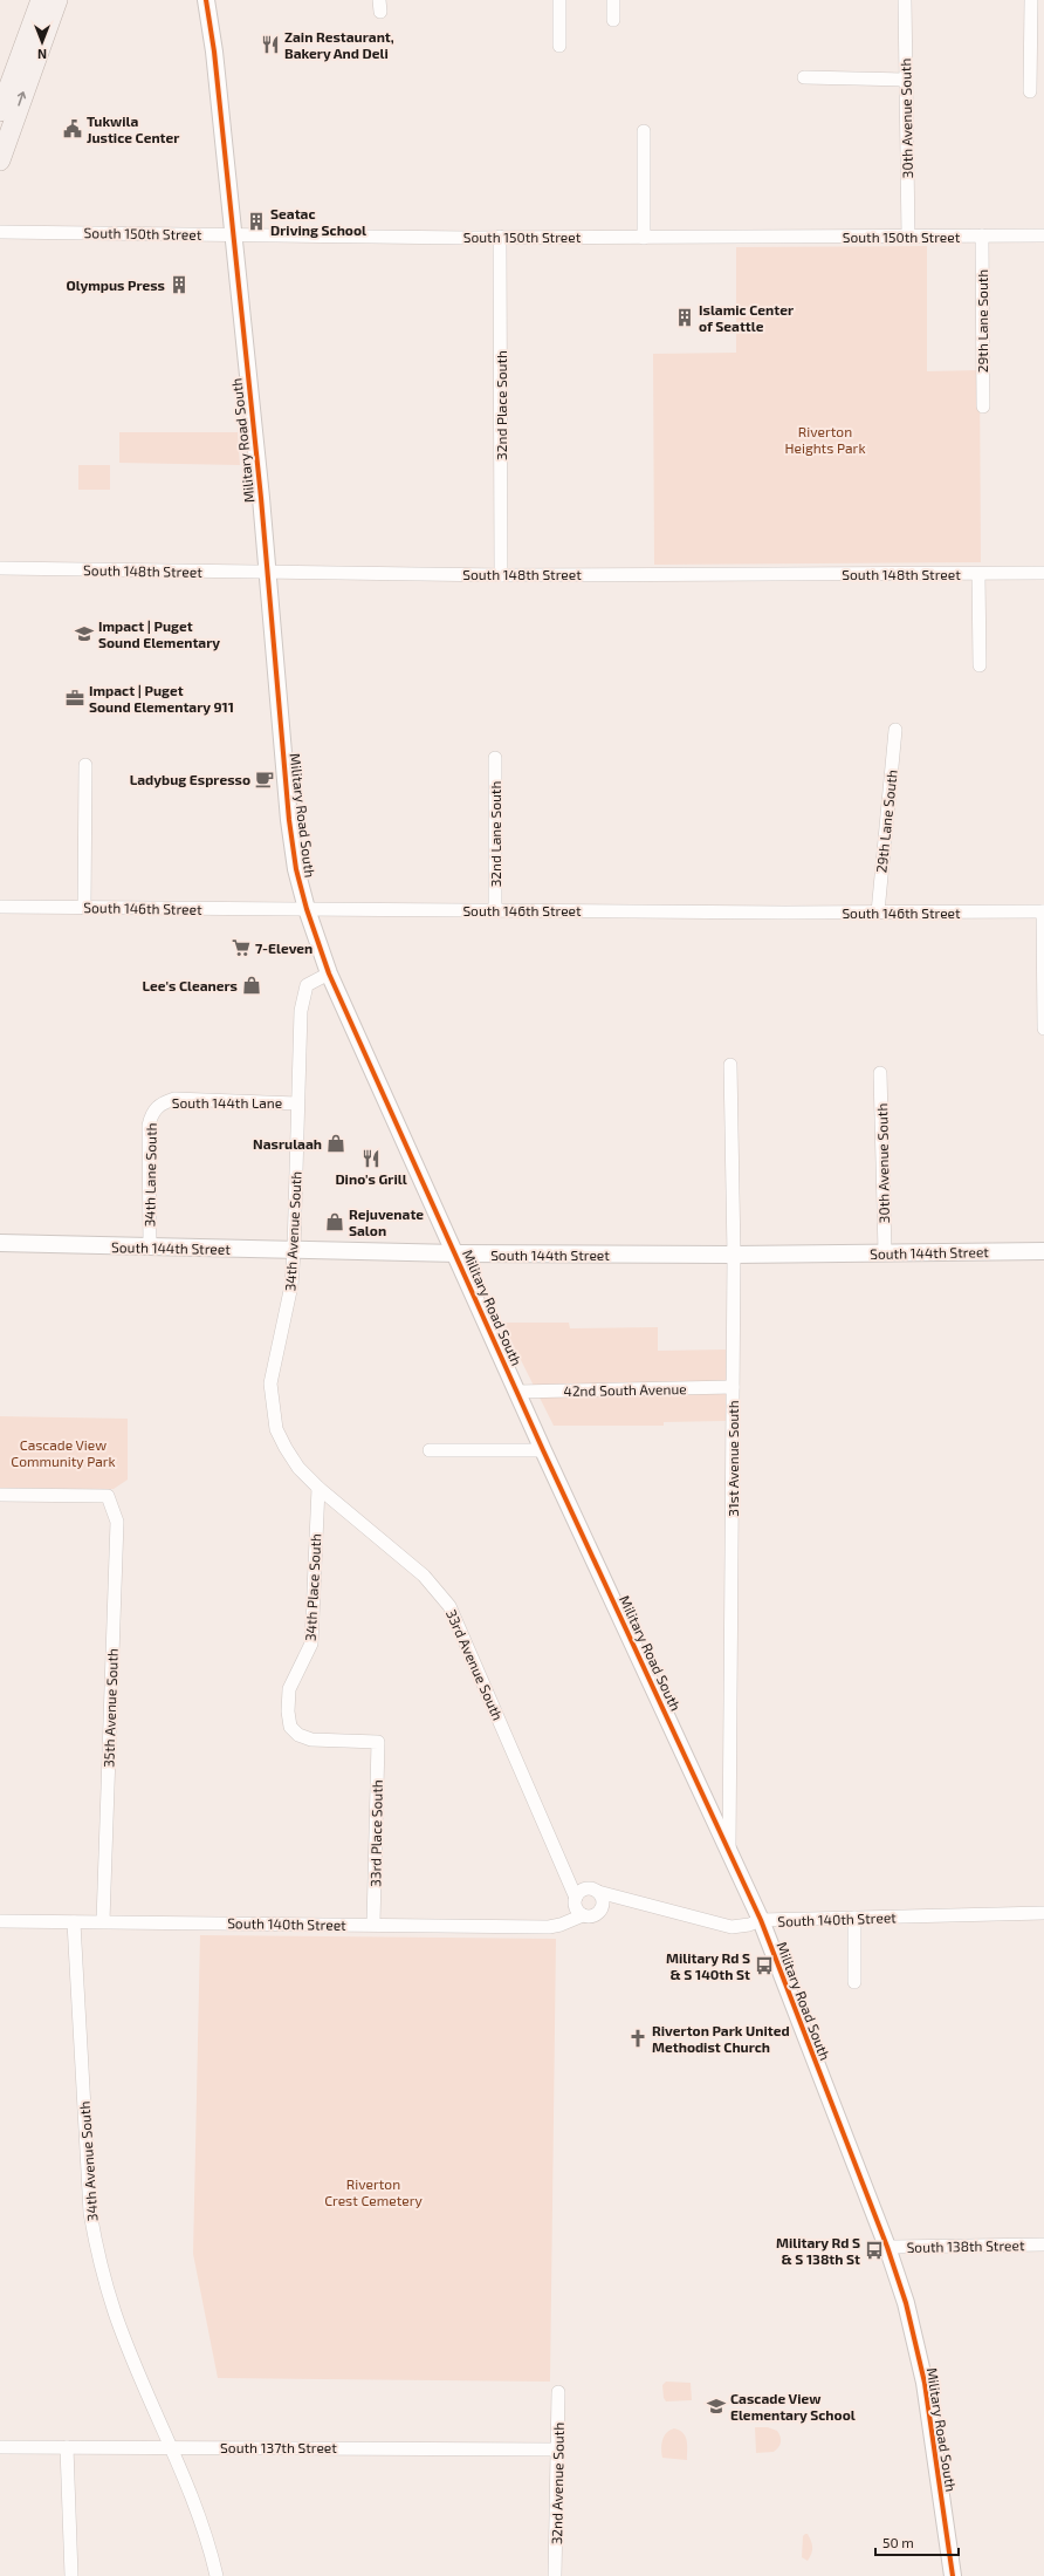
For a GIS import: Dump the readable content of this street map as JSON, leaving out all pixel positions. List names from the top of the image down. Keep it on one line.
{"streets":{"street":["30th Avenue South","South 150th Street","29th Lane South","32nd Place South","Military Road South","South 148th Street","32nd Lane South","South 146th Street","South 144th Lane","34th Lane South","34th Avenue South","South 144th Street","42nd South Avenue","31st Avenue South","34th Place South","33rd Avenue South","35th Avenue South","33rd Place South","South 140th Street","South 138th Street","South 137th Street","32nd Avenue South"]},"crossings":[["30th Avenue South","South 150th Street"],["30th Avenue South","South 144th Street"],["South 150th Street","29th Lane South"],["South 150th Street","32nd Place South"],["South 150th Street","Military Road South"],["29th Lane South","South 146th Street"],["32nd Place South","South 148th Street"],["Military Road South","South 148th Street"],["Military Road South","South 146th Street"],["Military Road South","34th Avenue South"],["Military Road South","South 144th Street"],["Military Road South","42nd South Avenue"],["Military Road South","31st Avenue South"],["Military Road South","South 140th Street"],["Military Road South","South 138th Street"],["32nd Lane South","South 146th Street"],["South 144th Lane","34th Lane South"],["South 144th Lane","34th Avenue South"],["34th Lane South","South 144th Street"],["34th Avenue South","South 144th Street"],["34th Avenue South","34th Place South"],["34th Avenue South","33rd Avenue South"],["34th Avenue South","South 140th Street"],["34th Avenue South","South 137th Street"],["South 144th Street","31st Avenue South"],["42nd South Avenue","31st Avenue South"],["34th Place South","33rd Avenue South"],["34th Place South","33rd Place South"],["33rd Avenue South","South 140th Street"],["35th Avenue South","South 140th Street"],["33rd Place South","South 140th Street"],["South 137th Street","32nd Avenue South"]],"parks":["Riverton Heights Park","Cascade View Community Park","Riverton Crest Cemetery"],"places":{"restaurant":["Zain Restaurant, Bakery And Deli","Dino's Grill"],"public building":["Tukwila Justice Center"],"building":["Seatac Driving School","Olympus Press","Islamic Center of Seattle"],"school or university":["Impact | Puget Sound Elementary","Cascade View Elementary School"],"office":["Impact | Puget Sound Elementary 911"],"cafe":["Ladybug Espresso"],"supermarket":["7-Eleven"],"shop":["Lee's Cleaners","Nasrulaah","Rejuvenate Salon"],"bus stop":["Military Rd S & S 140th St","Military Rd S & S 138th St"],"church":["Riverton Park United Methodist Church"]},"scale_bar":"50 m","north":"bottom"}
